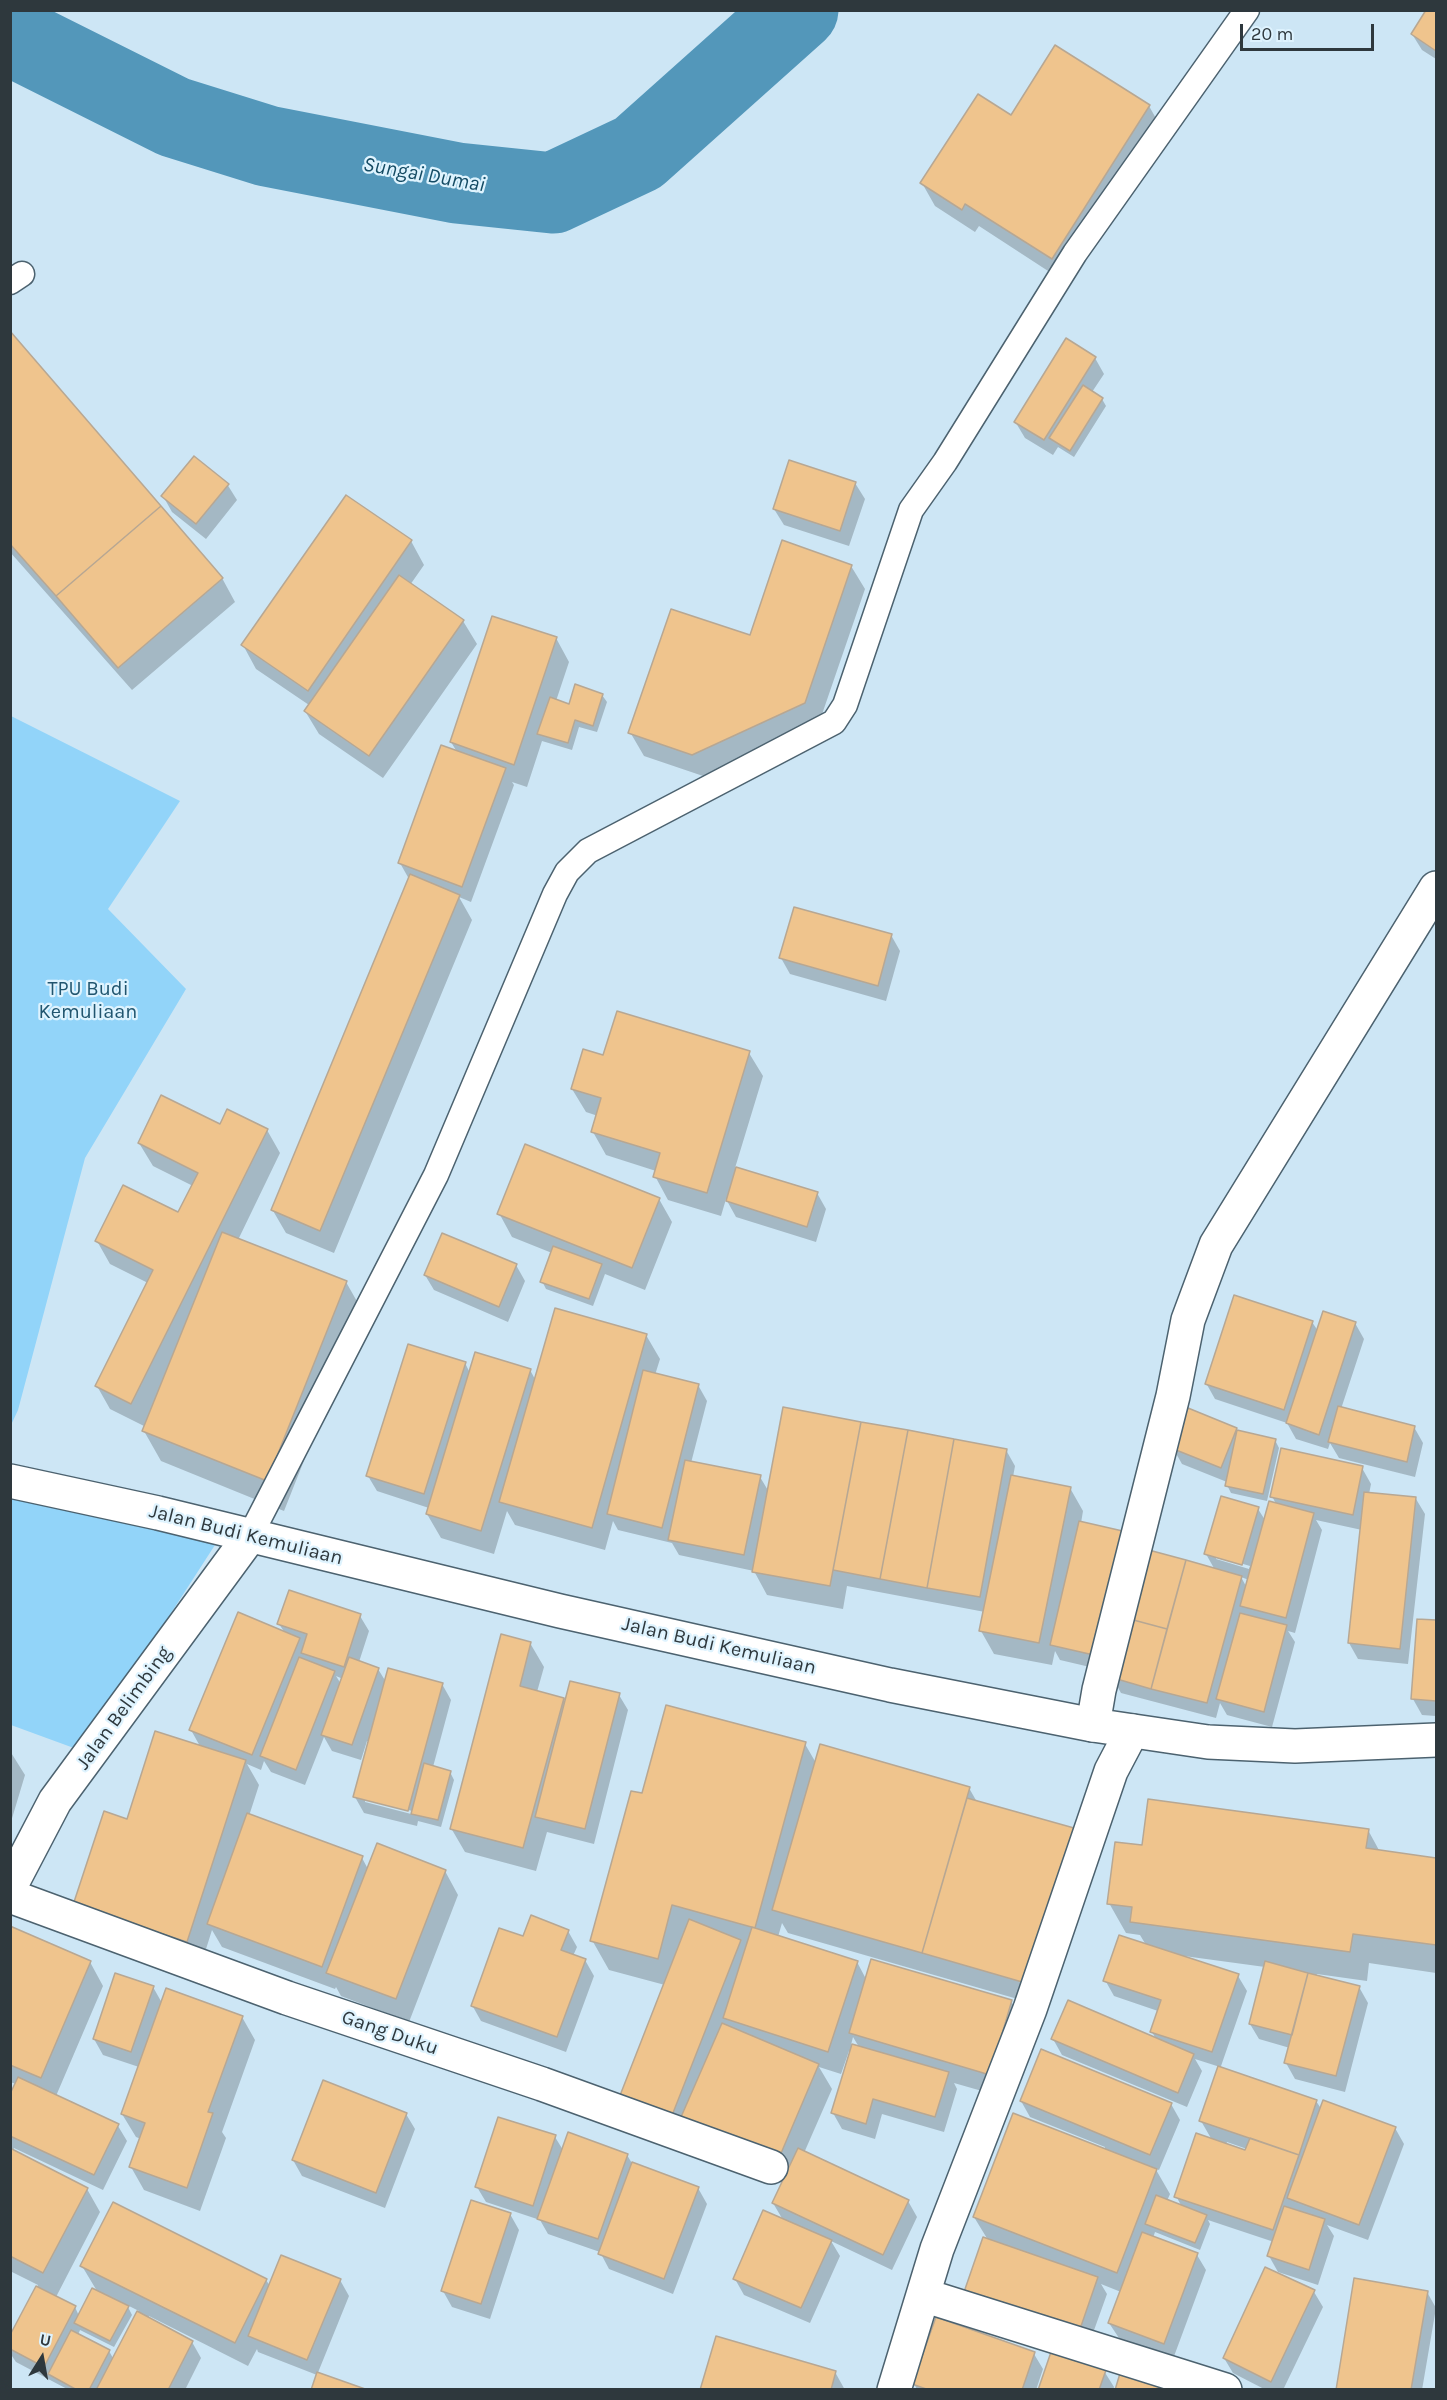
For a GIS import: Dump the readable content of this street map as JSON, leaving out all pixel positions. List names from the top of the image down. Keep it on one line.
{"streets":{"street":["Jalan Budi Kemuliaan","Jalan Belimbing","Gang Duku"]},"crossings":[["Jalan Budi Kemuliaan","Jalan Belimbing"]],"water":["Sungai Dumai"],"parks":["TPU Budi Kemuliaan"],"scale_bar":"20 m","north":"top"}
